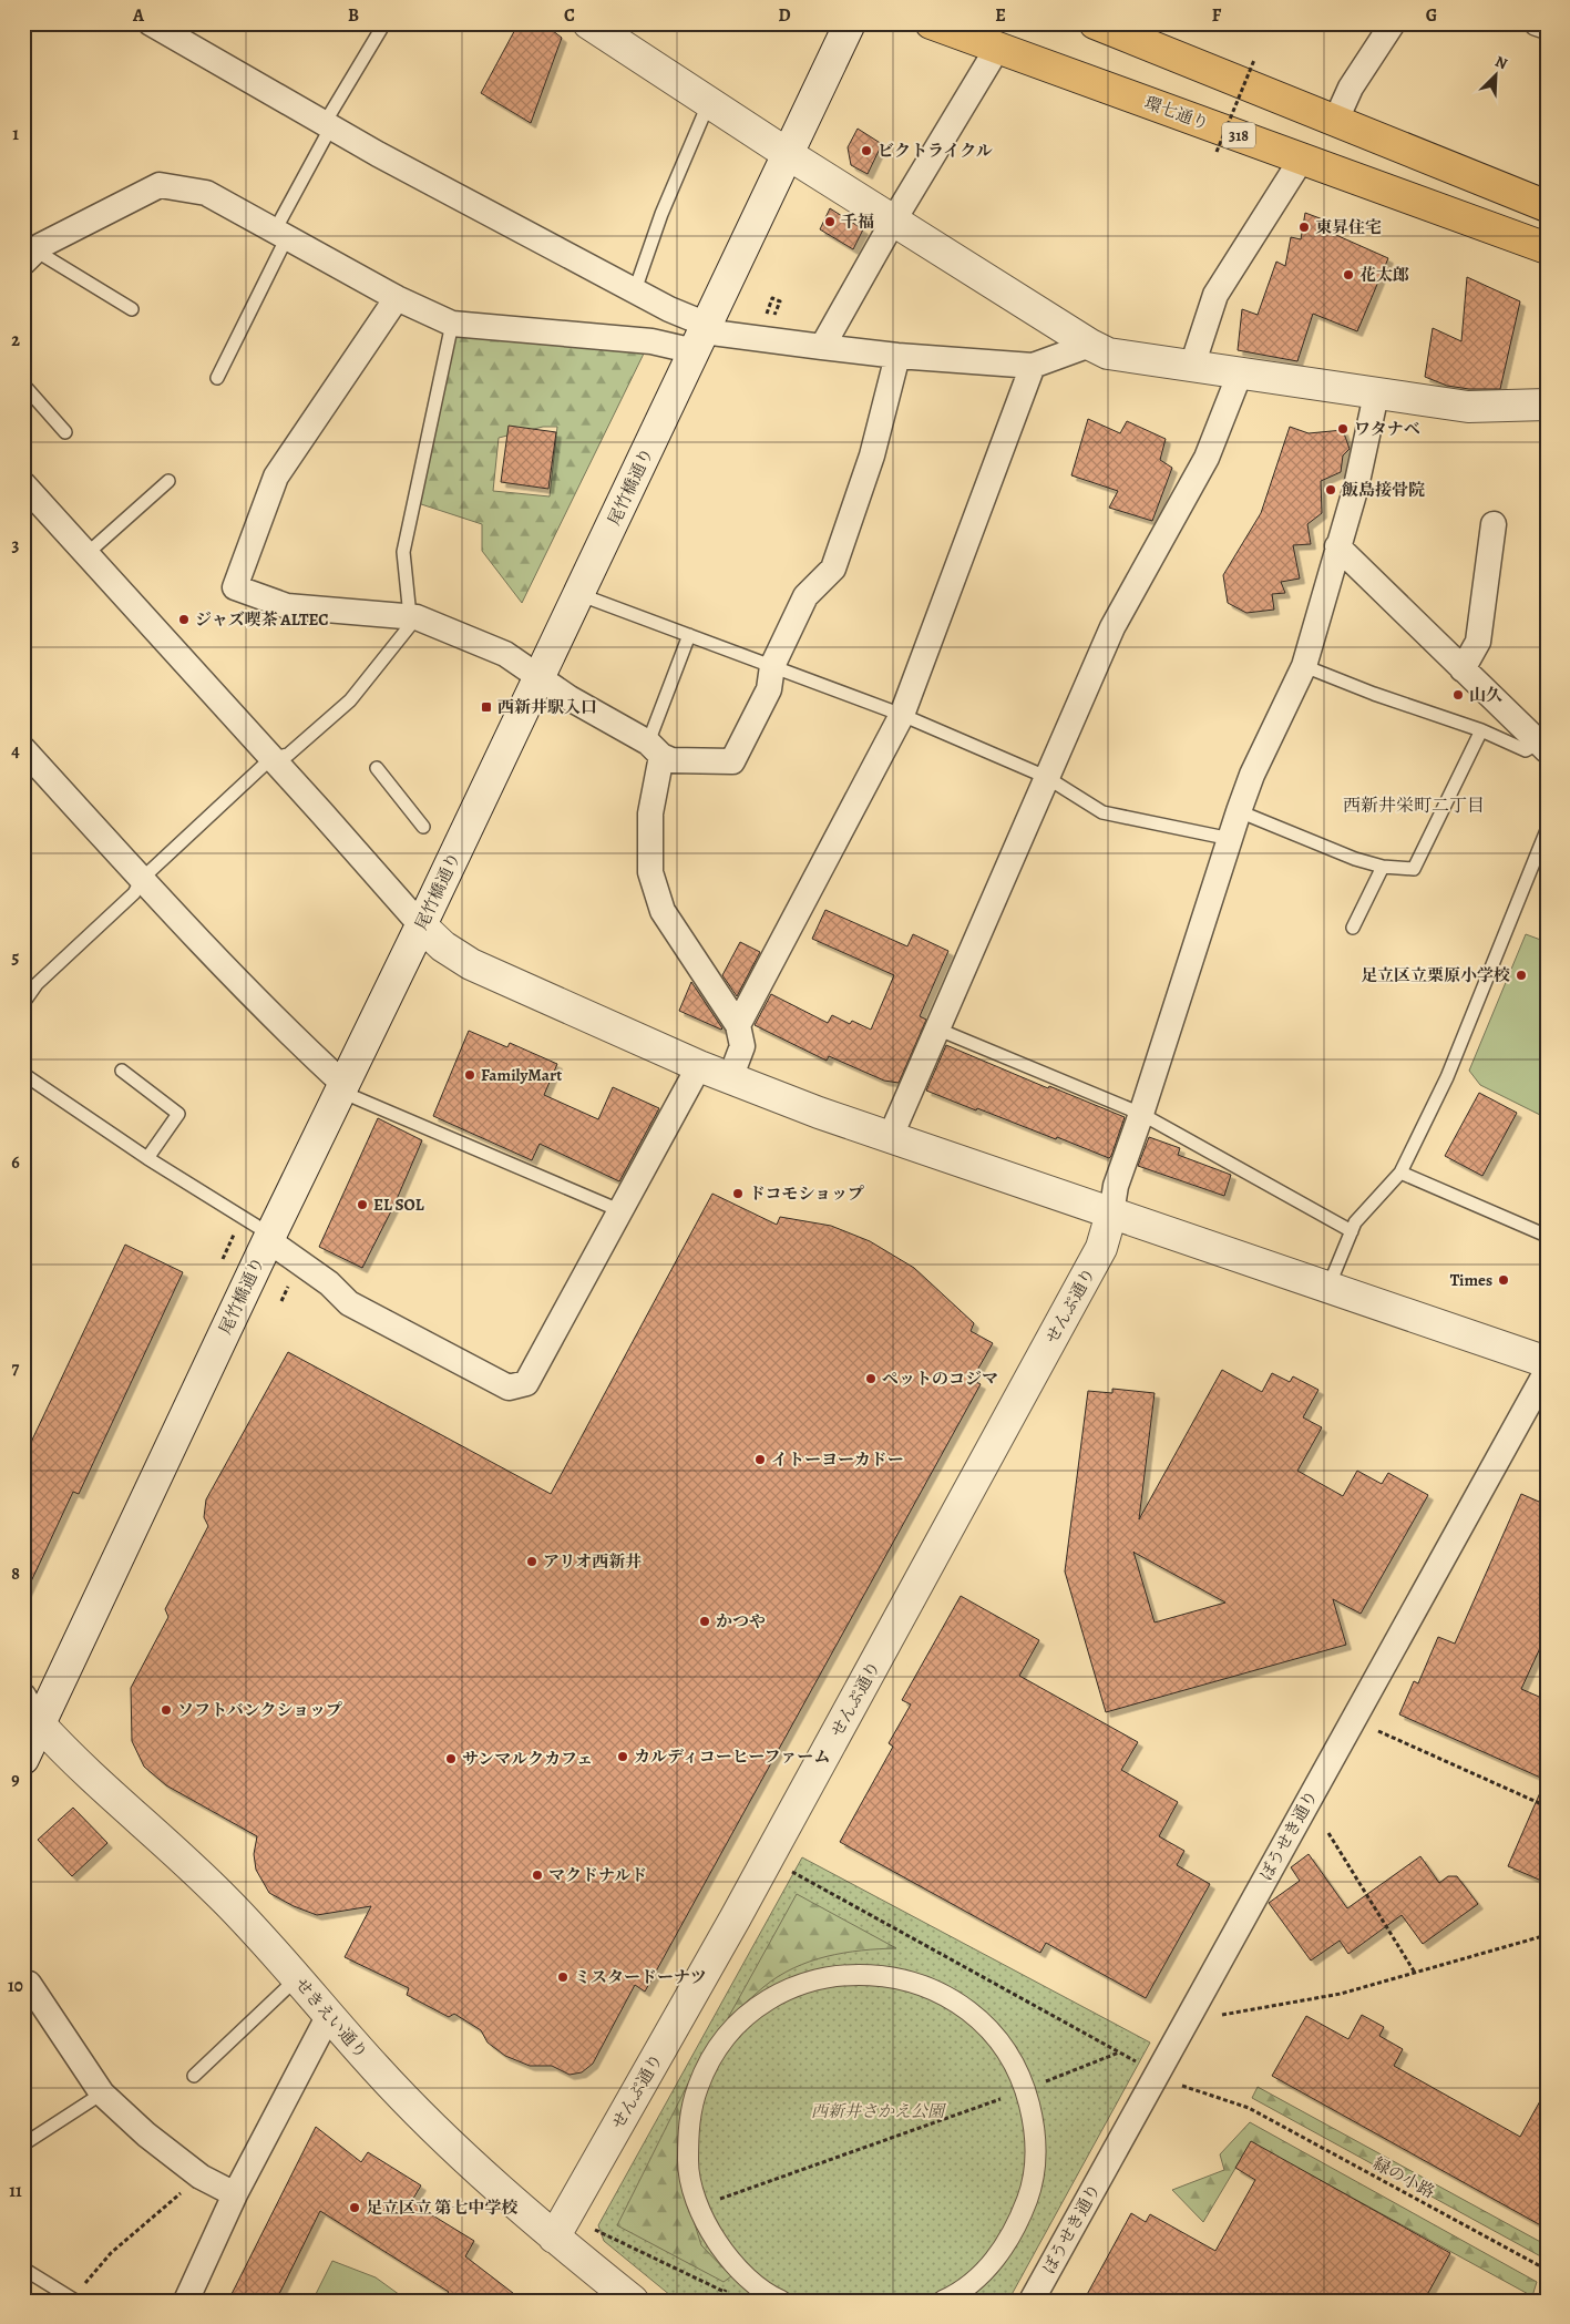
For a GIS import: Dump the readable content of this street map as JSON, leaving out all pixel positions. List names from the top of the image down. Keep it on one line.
{"streets":{"main road":["環七通り","318"],"street":["尾竹橋通り","せんぷ通り","ぼうせき通り","せきえい通り"],"path":["緑の小路"]},"crossings":[["尾竹橋通り","せきえい通り"],["せんぷ通り","せきえい通り"]],"districts":["西新井栄町二丁目"],"parks":["西新井さかえ公園"],"places":{"other":["ビクトライクル","千福","東昇住宅","花太郎","ワタナベ","飯島接骨院","ジャズ喫茶 ALTEC","山久","足立区立栗原小学校","FamilyMart","ドコモショップ","EL SOL","Times","ペットのコジマ","イトーヨーカドー","アリオ西新井","かつや","ソフトバンクショップ","カルディコーヒーファーム","サンマルクカフェ","マクドナルド","ミスタードーナツ","足立区立 第七中学校"],"transit":["西新井駅入口"]},"north":"top right","grid":{"columns":["A","B","C","D","E","F","G"],"rows":["1","2","3","4","5","6","7","8","9","10","11"]}}
